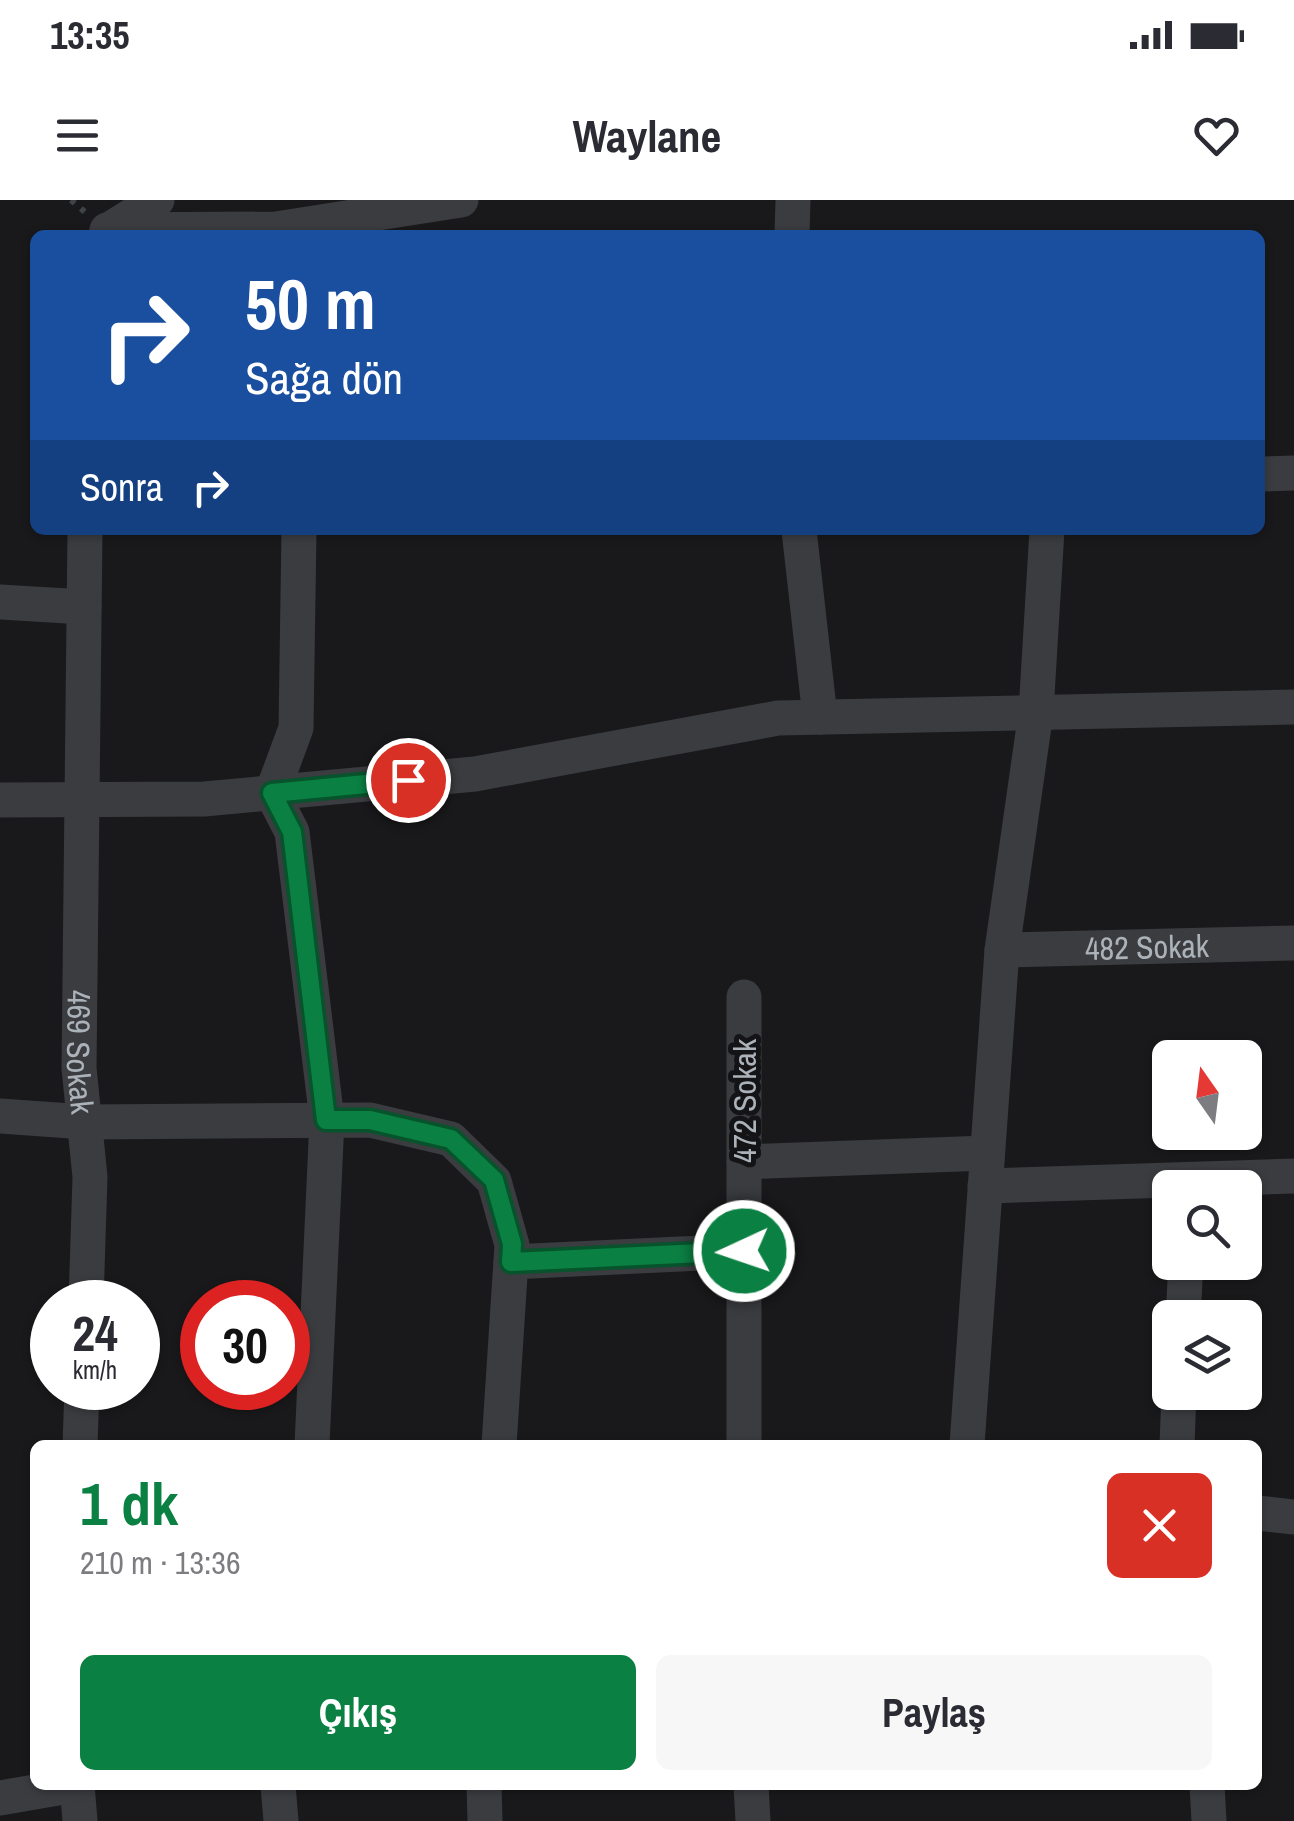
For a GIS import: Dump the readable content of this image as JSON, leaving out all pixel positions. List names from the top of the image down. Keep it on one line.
{"streets":{"street":["482 Sokak","469 Sokak","472 Sokak"]},"north":"top","page":{"status":"13:35","header":"Waylane","turn":["50 m","Sağa dön"],"then":"Sonra","speed":"24 km/h","limit":"30","heading":["1 dk","210 m · 13:36"],"buttons":["Çıkış","Paylaş"]}}
